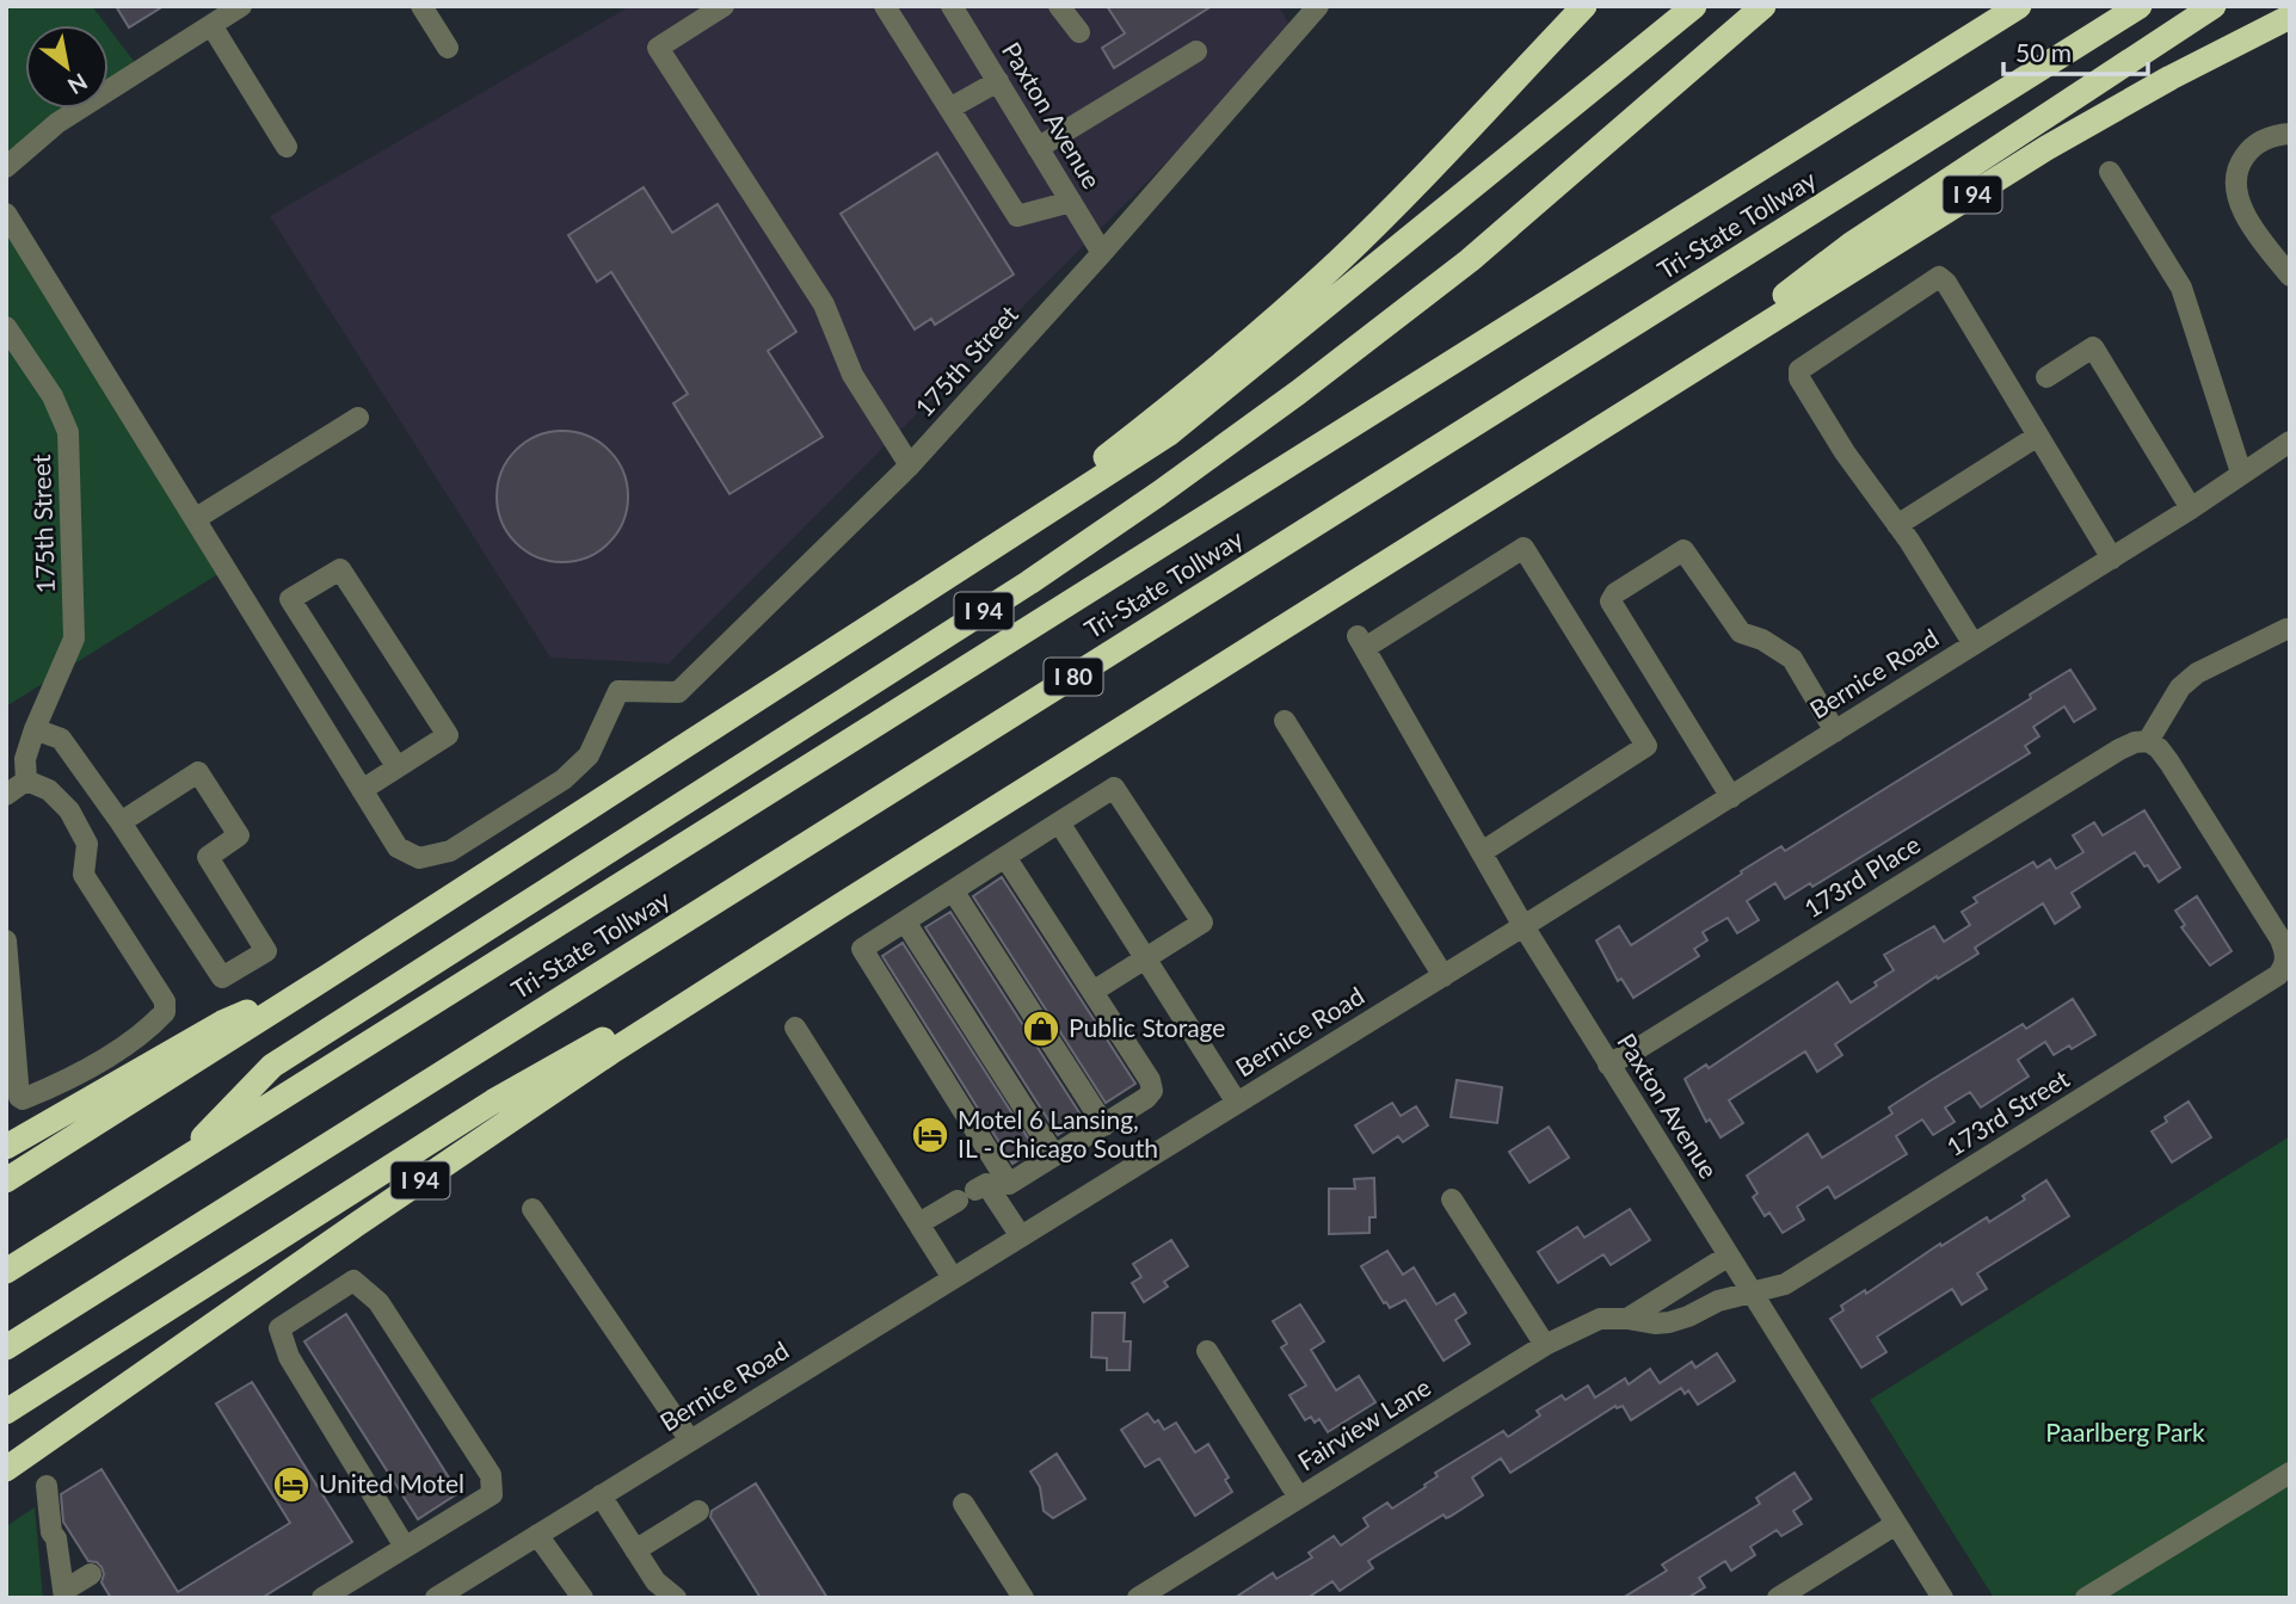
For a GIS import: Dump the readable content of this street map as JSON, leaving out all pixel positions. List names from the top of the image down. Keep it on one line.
{"streets":{"highway":["I 94","Tri-State Tollway","I 80"],"street":["Paxton Avenue","175th Street","Bernice Road","173rd Place","173rd Street","Fairview Lane"]},"crossings":[["Paxton Avenue","175th Street"],["Paxton Avenue","Bernice Road"],["Paxton Avenue","173rd Place"],["Paxton Avenue","173rd Street"],["Paxton Avenue","Fairview Lane"],["I 94","Tri-State Tollway"],["I 94","I 80"],["Tri-State Tollway","I 80"],["173rd Place","173rd Street"],["173rd Street","Fairview Lane"]],"parks":["Paarlberg Park"],"places":{"shop":["Public Storage"],"hotel":["Motel 6 Lansing, IL - Chicago South","United Motel"]},"scale_bar":"50 m","north":"bottom right"}
